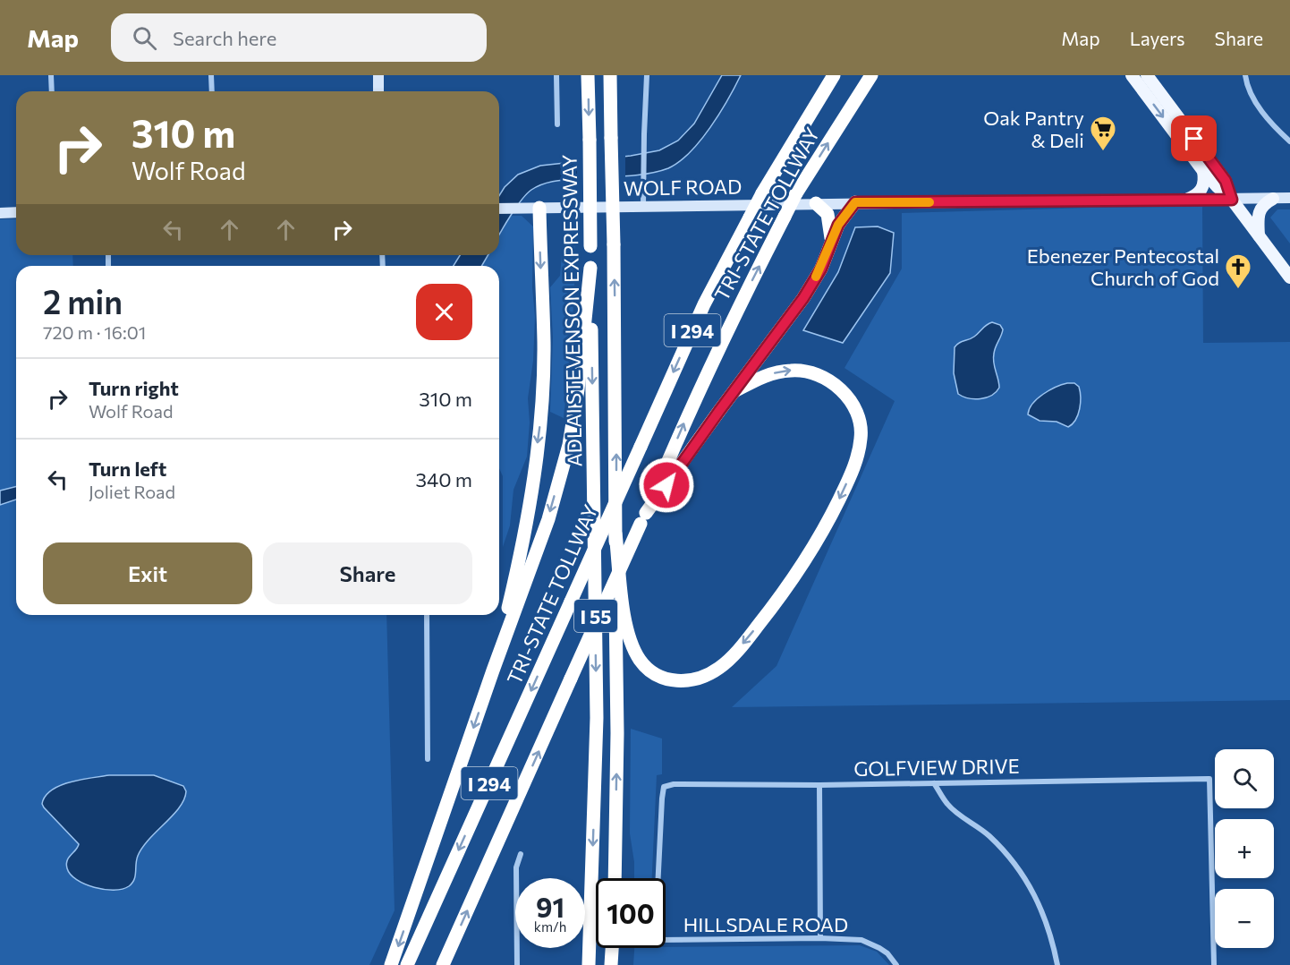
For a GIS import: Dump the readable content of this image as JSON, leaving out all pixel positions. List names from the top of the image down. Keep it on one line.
{"streets":{"highway":["TRI-STATE TOLLWAY","ADLAI STEVENSON EXPRESSWAY","I 294","I 55"],"street":["WOLF ROAD","GOLFVIEW DRIVE","HILLSDALE ROAD"]},"places":{"supermarket":["Oak Pantry & Deli"],"church":["Ebenezer Pentecostal Church of God"]},"page":{"header":"Map","search":"Search here","nav":["Map","Layers","Share"],"turn":["310 m","Wolf Road"],"heading":["2 min","720 m · 16:01"],"list":[{"name":"Turn right","note":"Wolf Road","value":"310 m"},{"name":"Turn left","note":"Joliet Road","value":"340 m"}],"buttons":["Exit","Share"],"map_buttons":["+","−"],"speed":"91 km/h","limit":"100"}}
